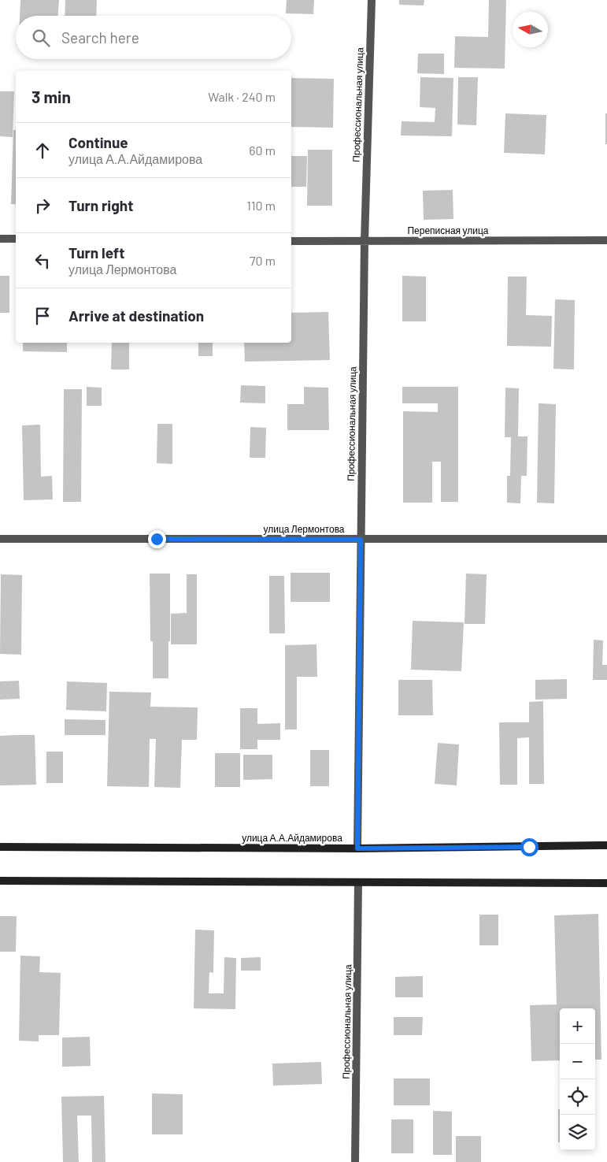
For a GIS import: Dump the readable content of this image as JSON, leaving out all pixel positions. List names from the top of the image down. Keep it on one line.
{"streets":{"main road":["улица А.А.Айдамирова"],"street":["Профессиональная улица","Переписная улица","улица Лермонтова"]},"crossings":[["Профессиональная улица","Переписная улица"],["Профессиональная улица","улица Лермонтова"],["Профессиональная улица","улица А.А.Айдамирова"]],"north":"left","page":{"search":"Search here","heading":["3 min","Walk · 240 m"],"list":[["Continue","улица А.А.Айдамирова","60 m"],["Turn right","110 m"],["Turn left","улица Лермонтова","70 m"],"Arrive at destination"],"map_buttons":["+","−"]}}
